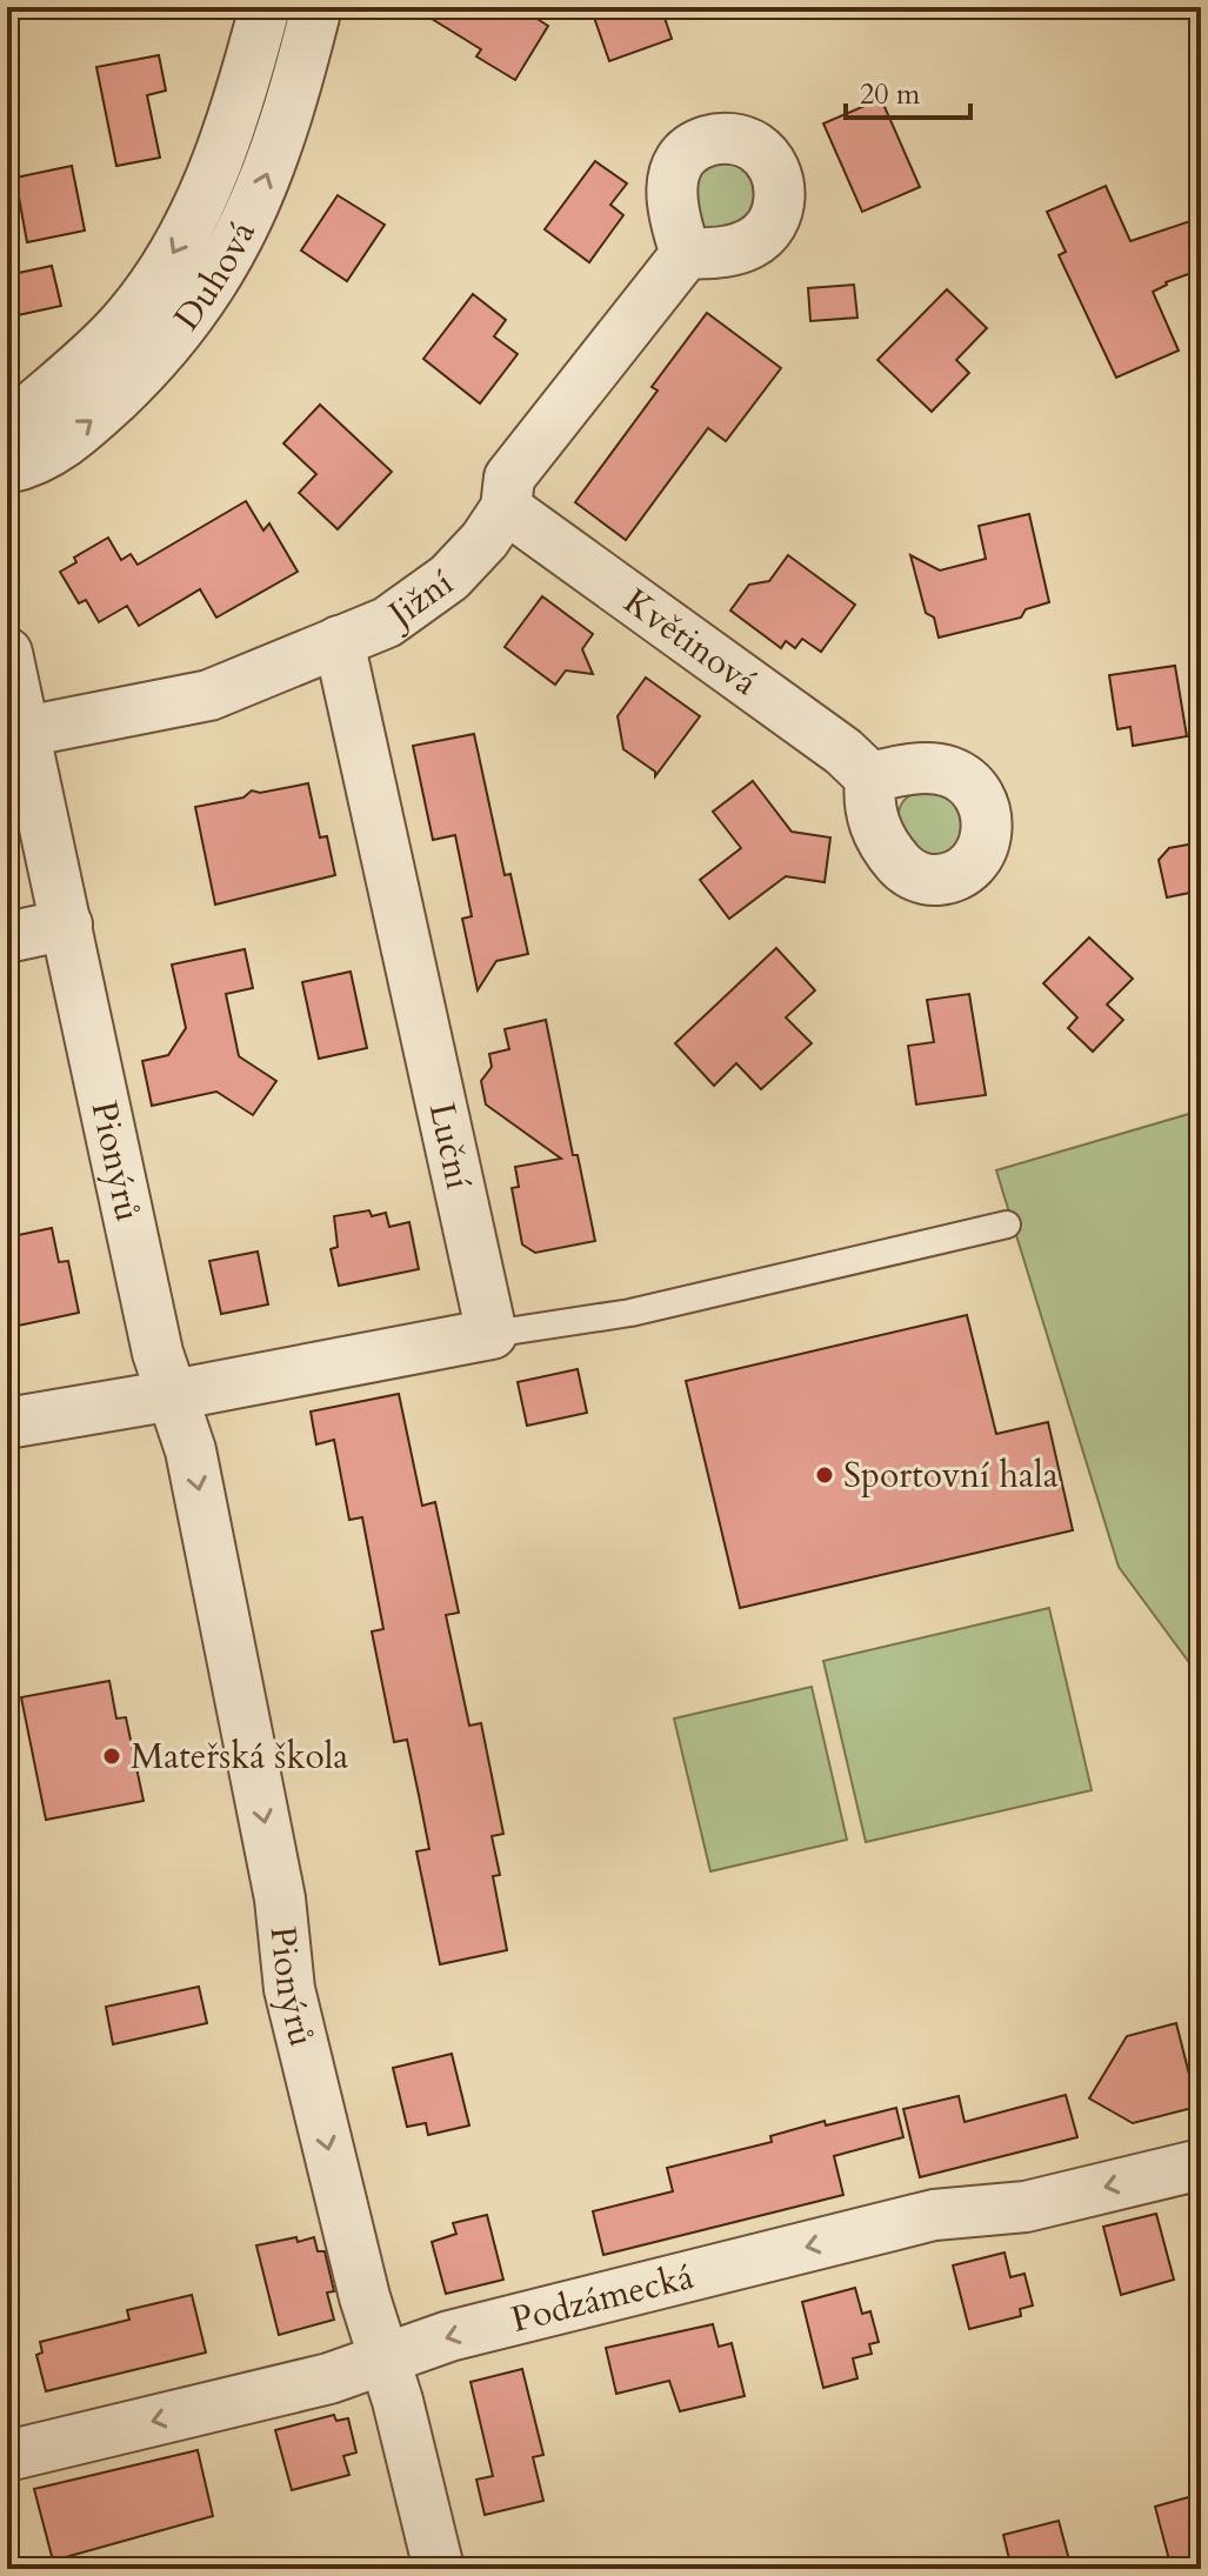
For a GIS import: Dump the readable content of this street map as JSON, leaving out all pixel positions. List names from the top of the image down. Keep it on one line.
{"streets":{"street":["Duhová","Jižní","Květinová","Luční","Pionýrů","Podzámecká"]},"crossings":[["Jižní","Květinová"],["Jižní","Luční"],["Jižní","Pionýrů"],["Pionýrů","Podzámecká"]],"one_way":["Pionýrů","Podzámecká"],"places":["Sportovní hala","Mateřská škola"],"scale_bar":"20 m"}
